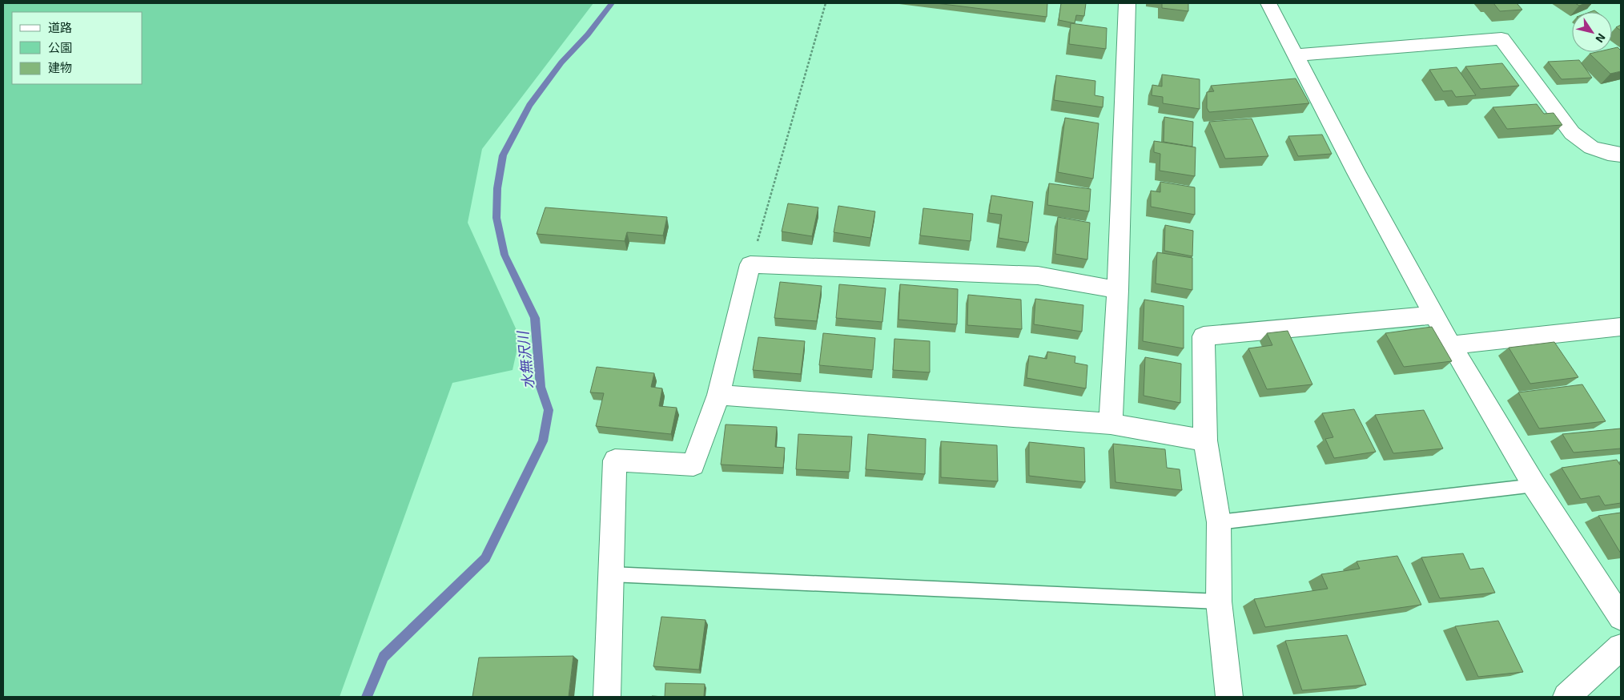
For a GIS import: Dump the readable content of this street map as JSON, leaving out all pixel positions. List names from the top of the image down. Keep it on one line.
{"water":["水無沢川"],"legend":["道路","公園","建物"],"north":"bottom right"}
